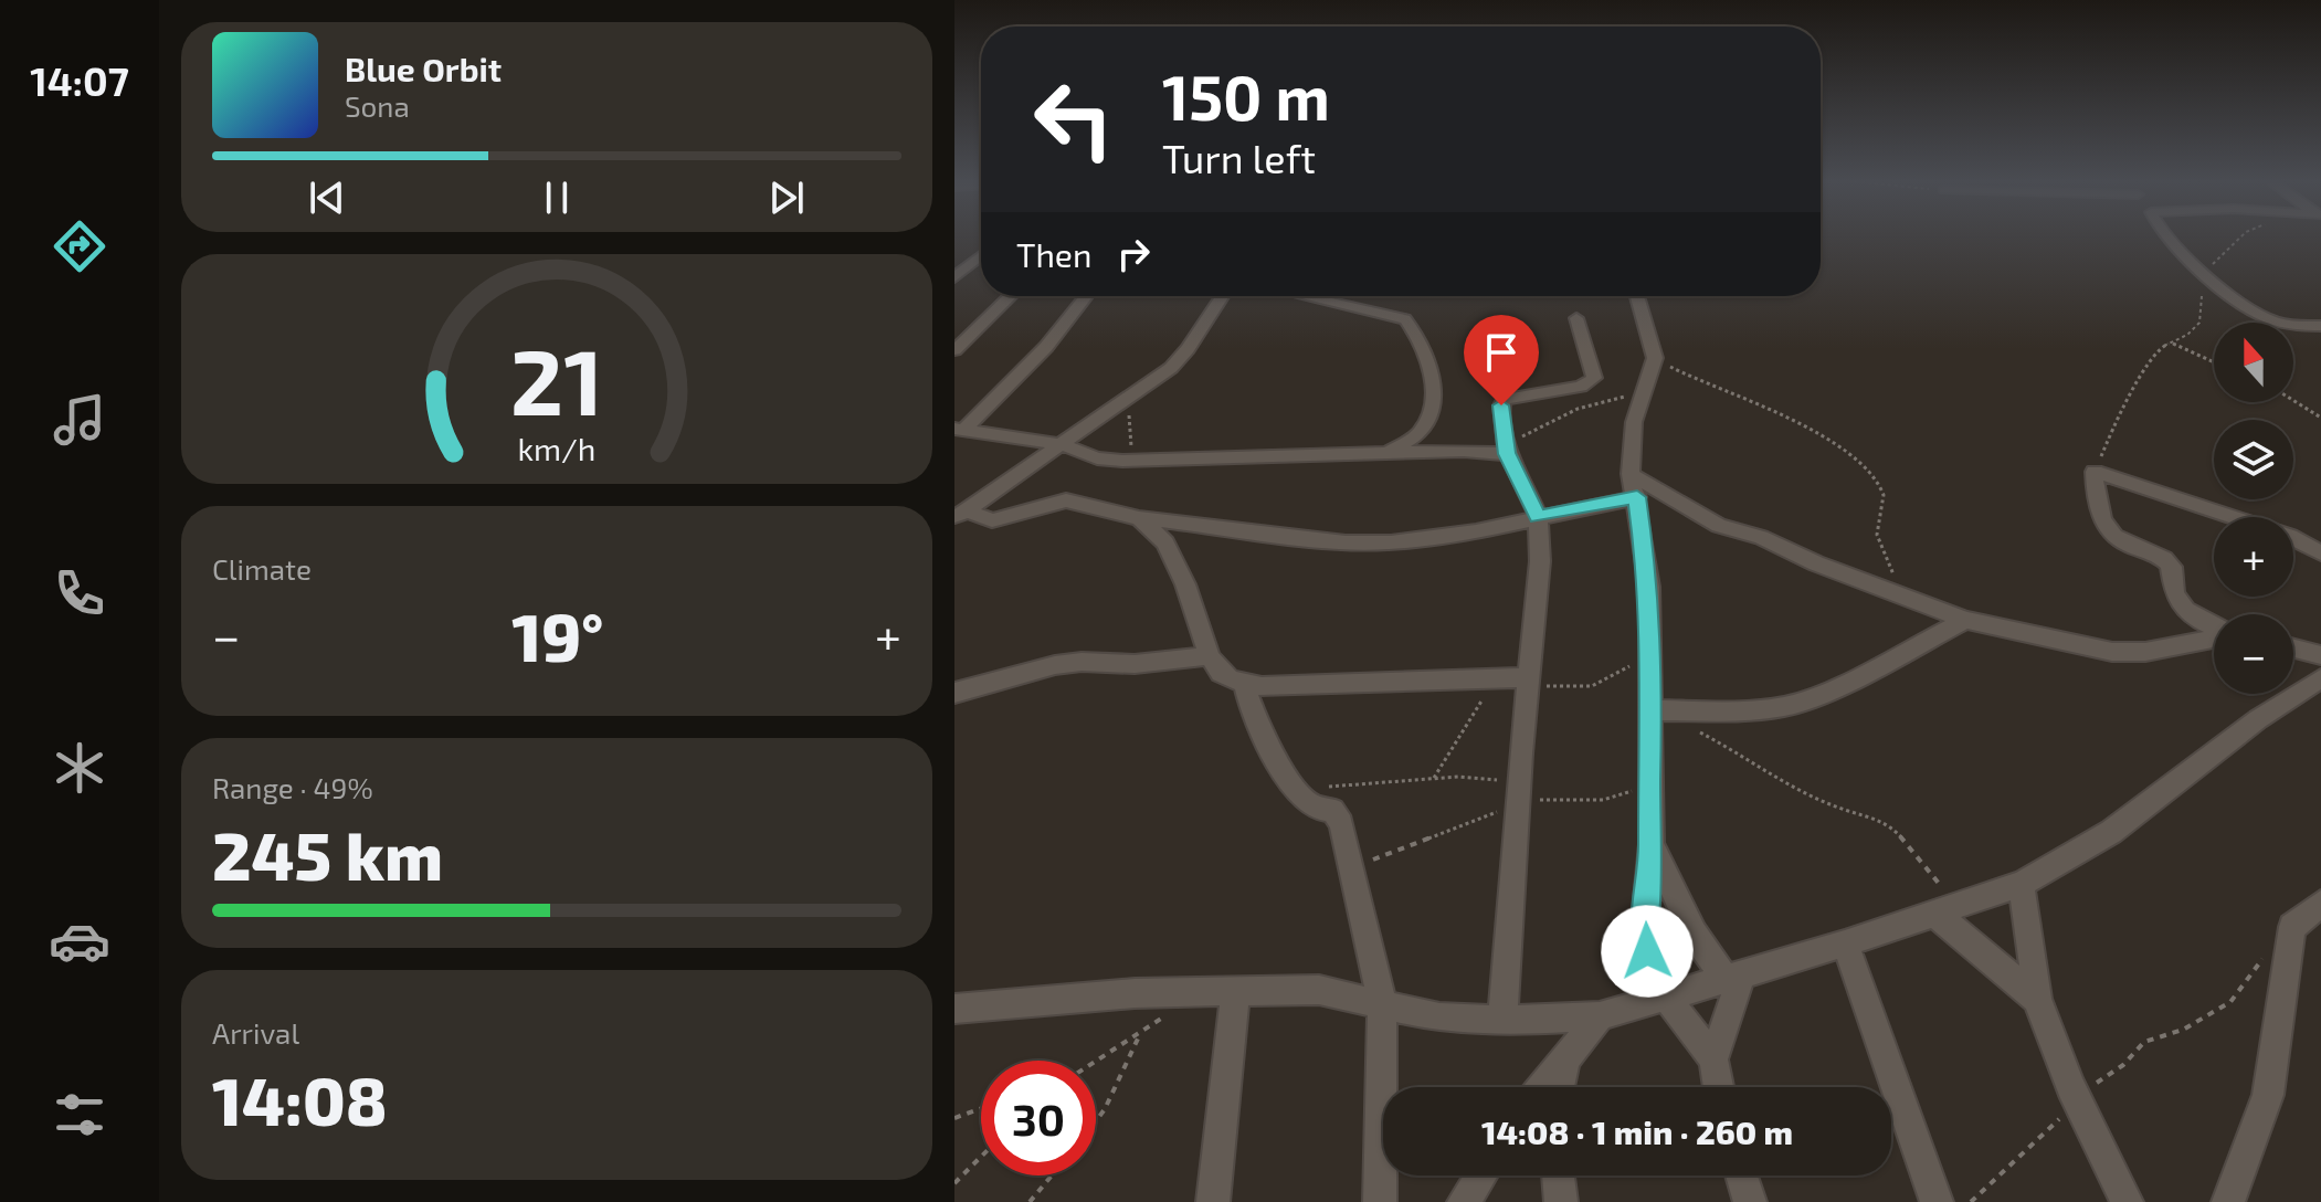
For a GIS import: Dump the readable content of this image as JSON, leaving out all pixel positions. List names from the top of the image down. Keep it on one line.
{"north":"top","page":{"tabs":"14:07","turn":["150 m","Turn left"],"song":["Blue Orbit","Sona"],"then":"Then","map_buttons":["+","−"],"tile":["Climate",["Range · 49%","245 km"],["Arrival","14:08"]],"heat":["−","19°","+"],"limit":"30","trip":"14:08 · 1 min · 260 m","gauge":["21","km/h"]}}
